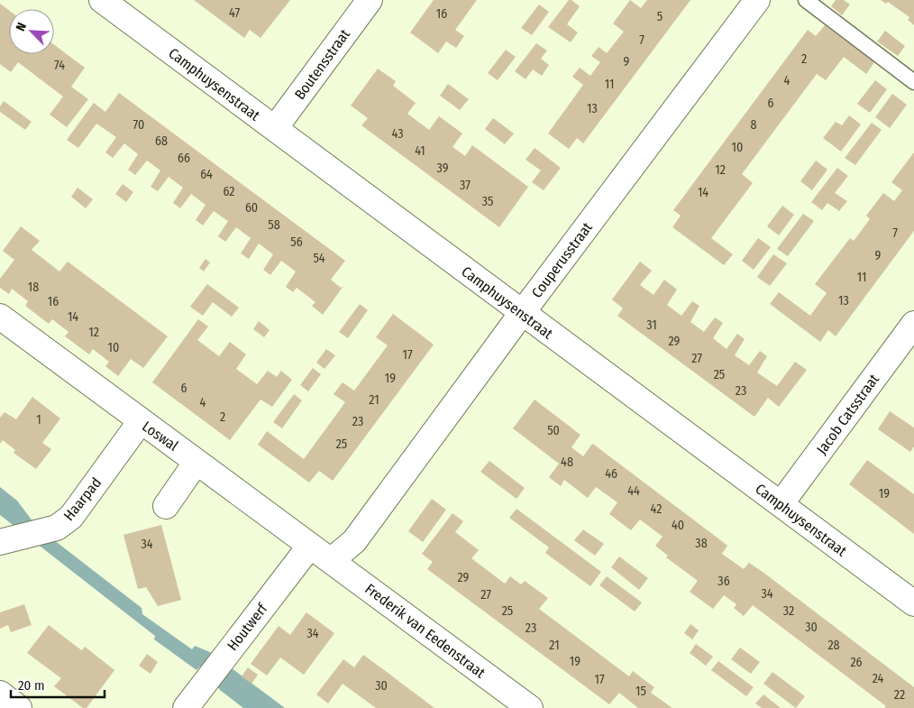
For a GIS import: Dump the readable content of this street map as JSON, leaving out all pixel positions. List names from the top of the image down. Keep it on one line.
{"streets":{"street":["Boutensstraat","Camphuysenstraat","Couperusstraat","Jacob Catsstraat","Loswal","Haarpad","Houtwerf","Frederik van Eedenstraat"]},"crossings":[["Boutensstraat","Camphuysenstraat"],["Camphuysenstraat","Couperusstraat"],["Camphuysenstraat","Jacob Catsstraat"],["Couperusstraat","Loswal"],["Couperusstraat","Houtwerf"],["Couperusstraat","Frederik van Eedenstraat"],["Loswal","Haarpad"],["Loswal","Houtwerf"],["Loswal","Frederik van Eedenstraat"],["Houtwerf","Frederik van Eedenstraat"]],"house_numbers":["47","16","5","7","2","9","74","4","11","6","13","70","8","43","68","10","41","66","39","12","64","37","62","14","35","60","58","7","56","9","54","11","18","13","16","14","31","12","29","10","17","27","25","19","6","23","21","4","2","1","23","50","25","48","46","44","19","42","40","38","34","29","36","34","27","25","32","30","23","34","21","28","19","26","24","17","30","15","22"],"scale_bar":"20 m","north":"top left"}
